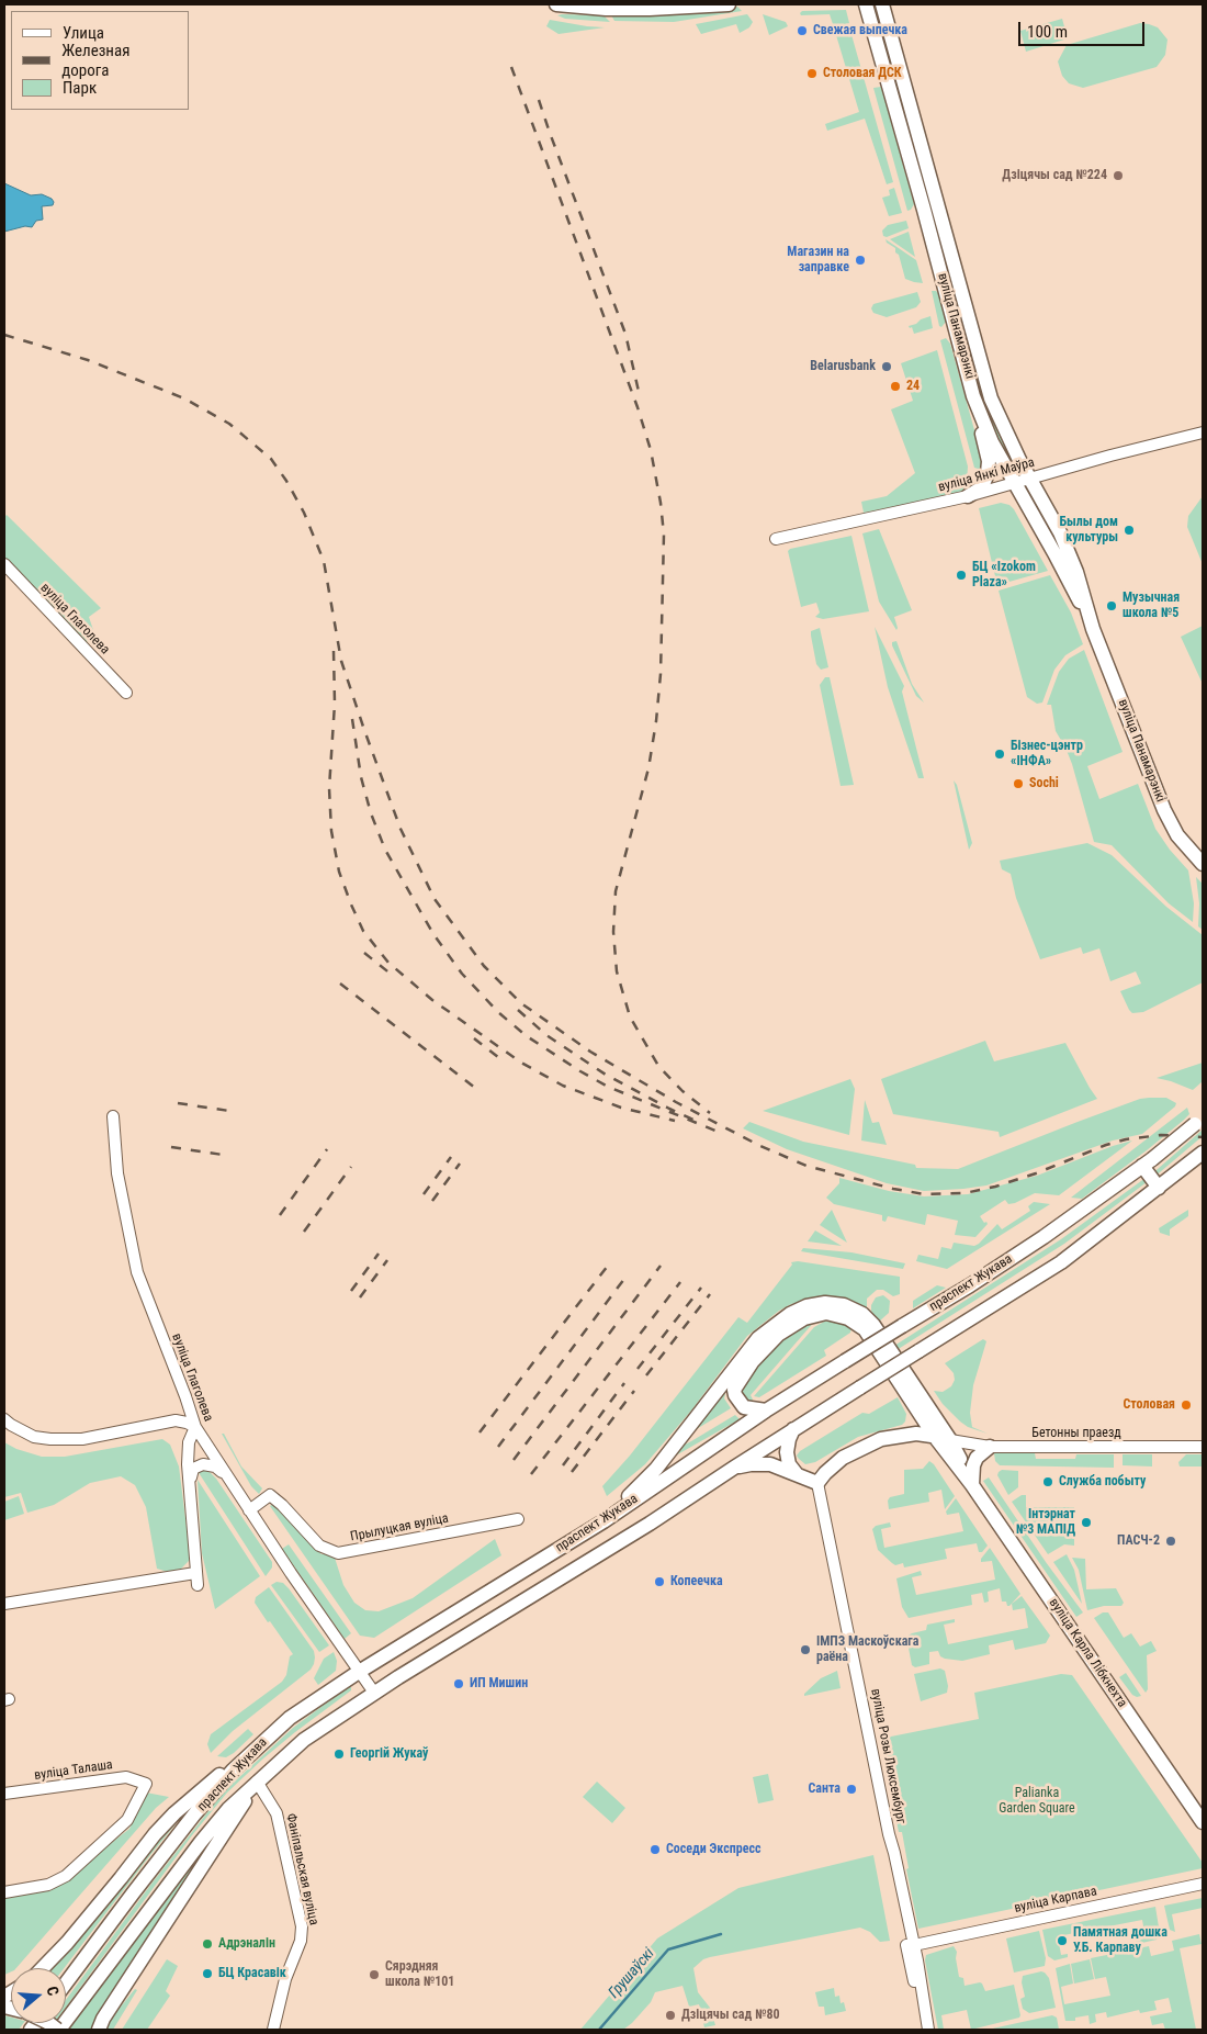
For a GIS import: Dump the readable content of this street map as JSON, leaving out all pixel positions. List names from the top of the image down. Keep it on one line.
{"streets":{"main road":["вуліца Панамарэнкі","праспект Жукава","вуліца Карла Лібкнехта"],"street":["вуліца Янкі Маўра","вуліца Глаголева","Бетонны праезд","Прылуцкая вуліца","вуліца Розы Люксембург","вуліца Талаша","Фаніпальская вуліца","вуліца Карпава"]},"crossings":[["вуліца Панамарэнкі","вуліца Янкі Маўра"],["вуліца Глаголева","праспект Жукава"],["вуліца Глаголева","Прылуцкая вуліца"],["праспект Жукава","вуліца Карла Лібкнехта"],["праспект Жукава","Фаніпальская вуліца"],["Бетонны праезд","вуліца Карла Лібкнехта"],["вуліца Розы Люксембург","вуліца Карпава"]],"water":["Грушаўскі"],"parks":["Palianka Garden Square"],"places":["Свежая выпечка","Столовая ДСК","Дзіцячы сад №224","Магазин на заправке","Belarusbank","24","Былы дом культуры","БЦ «Izokom Plaza»","Музычная школа №5","Бізнес-цэнтр «ІНФА»","Sochi","Столовая","Служба побыту","Інтэрнат №3 МАПІД","ПАСЧ-2","Копеечка","ІМПЗ Маскоўскага раёна","ИП Мишин","Георгій Жукаў","Санта","Соседи Экспресс","Памятная дошка У.Б. Карпаву","Адрэналін","БЦ Красавік","Сярэдняя школа №101","Дзіцячы сад №80"],"legend":["Улица","Железная дорога","Парк"],"scale_bar":"100 m","north":"right"}
